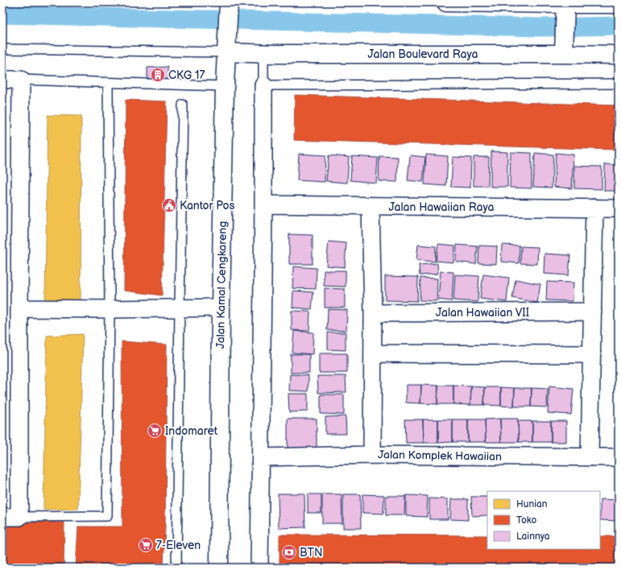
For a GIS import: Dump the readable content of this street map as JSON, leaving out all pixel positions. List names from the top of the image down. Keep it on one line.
{"streets":{"street":["Jalan Boulevard Raya","Jalan Hawaiian Raya","Jalan Kamal Cengkareng","Jalan Hawaiian VII","Jalan Komplek Hawaiian"]},"crossings":[["Jalan Boulevard Raya","Jalan Kamal Cengkareng"]],"places":{"building":["CKG 17"],"public building":["Kantor Pos"],"supermarket":["Indomaret","7-Eleven"],"bank":["BTN"]},"legend":["Hunian","Toko","Lainnya"]}
